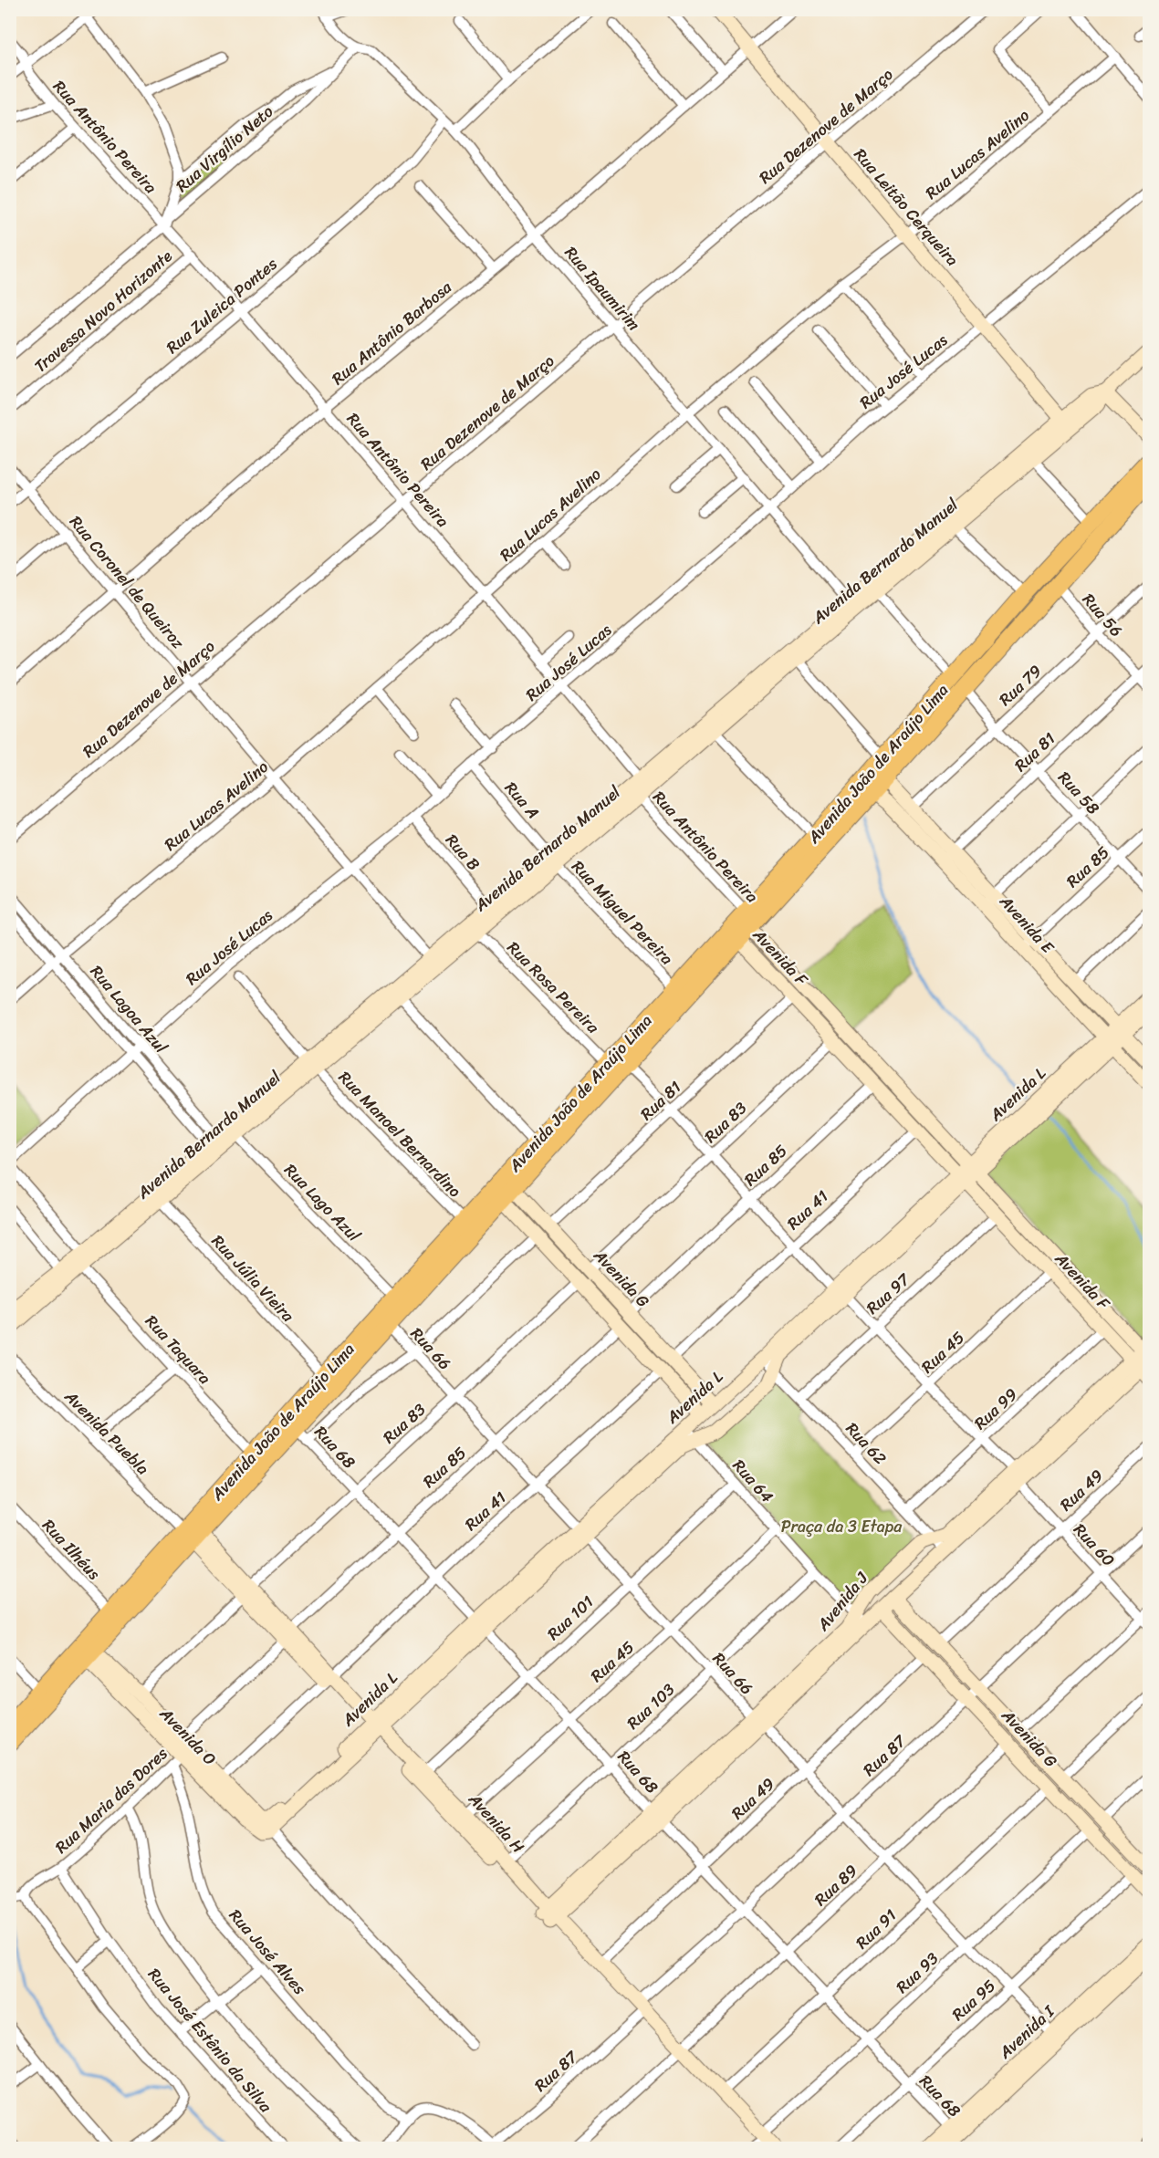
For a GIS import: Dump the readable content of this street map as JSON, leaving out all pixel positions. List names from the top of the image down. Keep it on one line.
{"streets":{"main road":["Avenida João de Araújo Lima"],"street":["Rua Dezenove de Março","Rua Antônio Pereira","Rua Virgílio Neto","Rua Lucas Avelino","Rua Leitão Cerqueira","Rua Ipaumirim","Rua Zuleica Pontes","Travessa Novo Horizonte","Rua Antônio Barbosa","Rua José Lucas","Avenida Bernardo Manuel","Rua Coronel de Queiroz","Rua 56","Rua 79","Rua 81","Rua 58","Rua A","Rua B","Rua 85","Rua Miguel Pereira","Avenida E","Avenida F","Rua Rosa Pereira","Rua Lagoa Azul","Avenida L","Rua 83","Rua Manoel Bernardino","Rua Lago Azul","Rua 41","Rua Júlia Vieira","Avenida G","Rua 97","Rua 66","Rua Taquara","Rua 45","Rua 99","Avenida Puebla","Rua 62","Rua 68","Rua 64","Rua 49","Rua 60","Rua Ilhéus","Avenida J","Rua 101","Rua 103","Avenida O","Rua 87","Rua Maria das Dores","Avenida H","Rua 89","Rua 91","Rua José Alves","Rua 93","Rua 95","Avenida I","Rua José Estênio da Silva"]},"crossings":[["Rua Dezenove de Março","Rua Antônio Pereira"],["Rua Dezenove de Março","Rua Leitão Cerqueira"],["Rua Dezenove de Março","Rua Ipaumirim"],["Rua Dezenove de Março","Rua Coronel de Queiroz"],["Rua Antônio Pereira","Rua Virgílio Neto"],["Rua Antônio Pereira","Rua Lucas Avelino"],["Rua Antônio Pereira","Rua Zuleica Pontes"],["Rua Antônio Pereira","Travessa Novo Horizonte"],["Rua Antônio Pereira","Rua Antônio Barbosa"],["Rua Antônio Pereira","Rua José Lucas"],["Rua Antônio Pereira","Avenida Bernardo Manuel"],["Rua Antônio Pereira","Avenida João de Araújo Lima"],["Rua Antônio Pereira","Avenida F"],["Rua Virgílio Neto","Rua Ipaumirim"],["Rua Lucas Avelino","Rua Leitão Cerqueira"],["Rua Lucas Avelino","Rua Ipaumirim"],["Rua Lucas Avelino","Rua Coronel de Queiroz"],["Rua Lucas Avelino","Rua Lagoa Azul"],["Rua Leitão Cerqueira","Rua Antônio Barbosa"],["Rua Leitão Cerqueira","Rua José Lucas"],["Rua Leitão Cerqueira","Avenida Bernardo Manuel"],["Rua Ipaumirim","Rua Zuleica Pontes"],["Rua Ipaumirim","Rua Antônio Barbosa"],["Rua Ipaumirim","Rua José Lucas"],["Rua Ipaumirim","Avenida Bernardo Manuel"],["Rua Zuleica Pontes","Rua Coronel de Queiroz"],["Rua Antônio Barbosa","Rua Coronel de Queiroz"],["Rua José Lucas","Rua Coronel de Queiroz"],["Rua José Lucas","Rua A"],["Rua José Lucas","Rua B"],["Rua José Lucas","Rua Lagoa Azul"],["Avenida Bernardo Manuel","Rua Coronel de Queiroz"],["Avenida Bernardo Manuel","Rua A"],["Avenida Bernardo Manuel","Rua B"],["Avenida Bernardo Manuel","Rua Miguel Pereira"],["Avenida Bernardo Manuel","Rua Rosa Pereira"],["Avenida Bernardo Manuel","Rua Lagoa Azul"],["Avenida Bernardo Manuel","Rua Manoel Bernardino"],["Avenida Bernardo Manuel","Rua Lago Azul"],["Avenida Bernardo Manuel","Rua Júlia Vieira"],["Avenida Bernardo Manuel","Rua Taquara"],["Rua 56","Rua 79"],["Rua 56","Rua 81"],["Rua 56","Avenida João de Araújo Lima"],["Rua 79","Rua 58"],["Rua 79","Avenida E"],["Rua 81","Rua 58"],["Rua 81","Avenida E"],["Rua 81","Avenida F"],["Rua 81","Avenida G"],["Rua 81","Rua 60"],["Avenida João de Araújo Lima","Rua 58"],["Avenida João de Araújo Lima","Rua Miguel Pereira"],["Avenida João de Araújo Lima","Avenida E"],["Avenida João de Araújo Lima","Avenida F"],["Avenida João de Araújo Lima","Rua Rosa Pereira"],["Avenida João de Araújo Lima","Rua Manoel Bernardino"],["Avenida João de Araújo Lima","Rua Lago Azul"],["Avenida João de Araújo Lima","Rua Júlia Vieira"],["Avenida João de Araújo Lima","Avenida G"],["Avenida João de Araújo Lima","Rua 66"],["Avenida João de Araújo Lima","Rua Taquara"],["Avenida João de Araújo Lima","Avenida Puebla"],["Avenida João de Araújo Lima","Rua 68"],["Avenida João de Araújo Lima","Rua 60"],["Avenida João de Araújo Lima","Rua Ilhéus"],["Avenida João de Araújo Lima","Avenida O"],["Avenida João de Araújo Lima","Avenida H"],["Rua 58","Rua 85"],["Rua A","Rua Miguel Pereira"],["Rua 85","Avenida E"],["Rua 85","Avenida F"],["Rua 85","Avenida G"],["Rua 85","Rua 66"],["Rua 85","Rua 68"],["Rua 85","Rua 60"],["Rua 85","Avenida O"],["Rua 85","Avenida H"],["Avenida E","Avenida L"],["Avenida F","Avenida L"],["Avenida F","Rua 83"],["Avenida F","Rua 41"],["Avenida F","Rua 97"],["Avenida F","Rua 45"],["Avenida F","Rua 99"],["Avenida F","Avenida J"],["Avenida L","Avenida G"],["Avenida L","Rua 66"],["Avenida L","Rua 62"],["Avenida L","Rua 68"],["Avenida L","Rua 64"],["Avenida L","Rua 60"],["Avenida L","Avenida O"],["Avenida L","Avenida H"],["Rua 83","Avenida G"],["Rua 83","Rua 66"],["Rua 83","Rua 68"],["Rua 83","Rua 60"],["Rua 83","Avenida O"],["Rua 83","Avenida H"],["Rua 41","Avenida G"],["Rua 41","Rua 66"],["Rua 41","Rua 68"],["Rua 41","Rua 60"],["Rua 41","Avenida O"],["Rua 41","Avenida H"],["Avenida G","Rua 49"],["Avenida G","Avenida J"],["Avenida G","Rua 87"],["Avenida G","Rua 89"],["Avenida G","Rua 91"],["Avenida G","Rua 93"],["Avenida G","Rua 95"],["Rua 97","Rua 62"],["Rua 97","Rua 60"],["Rua 66","Rua 45"],["Rua 66","Rua 49"],["Rua 66","Avenida J"],["Rua 66","Rua 101"],["Rua 66","Rua 103"],["Rua 66","Rua 87"],["Rua 66","Rua 89"],["Rua 66","Rua 91"],["Rua 66","Rua 93"],["Rua 66","Rua 95"],["Rua 66","Avenida I"],["Rua 45","Rua 62"],["Rua 45","Rua 68"],["Rua 45","Rua 64"],["Rua 45","Rua 60"],["Rua 45","Avenida H"],["Rua 99","Rua 62"],["Rua 99","Rua 60"],["Avenida Puebla","Avenida H"],["Rua 62","Avenida J"],["Rua 68","Rua 49"],["Rua 68","Avenida J"],["Rua 68","Rua 101"],["Rua 68","Rua 103"],["Rua 68","Rua 87"],["Rua 68","Rua 89"],["Rua 68","Rua 91"],["Rua 68","Rua 93"],["Rua 68","Rua 95"],["Rua 68","Avenida I"],["Rua 64","Avenida J"],["Rua 64","Rua 101"],["Rua 64","Rua 103"],["Rua 49","Rua 60"],["Rua 49","Avenida H"],["Rua 60","Avenida J"],["Rua 60","Rua 87"],["Avenida J","Avenida H"],["Rua 101","Avenida H"],["Rua 103","Avenida H"],["Avenida O","Rua Maria das Dores"],["Avenida O","Rua José Alves"],["Rua 87","Avenida H"],["Rua Maria das Dores","Rua José Alves"],["Rua Maria das Dores","Rua José Estênio da Silva"],["Avenida H","Rua 89"],["Avenida H","Rua 91"],["Avenida H","Rua 93"]],"parks":["Praça da 3 Etapa"]}
